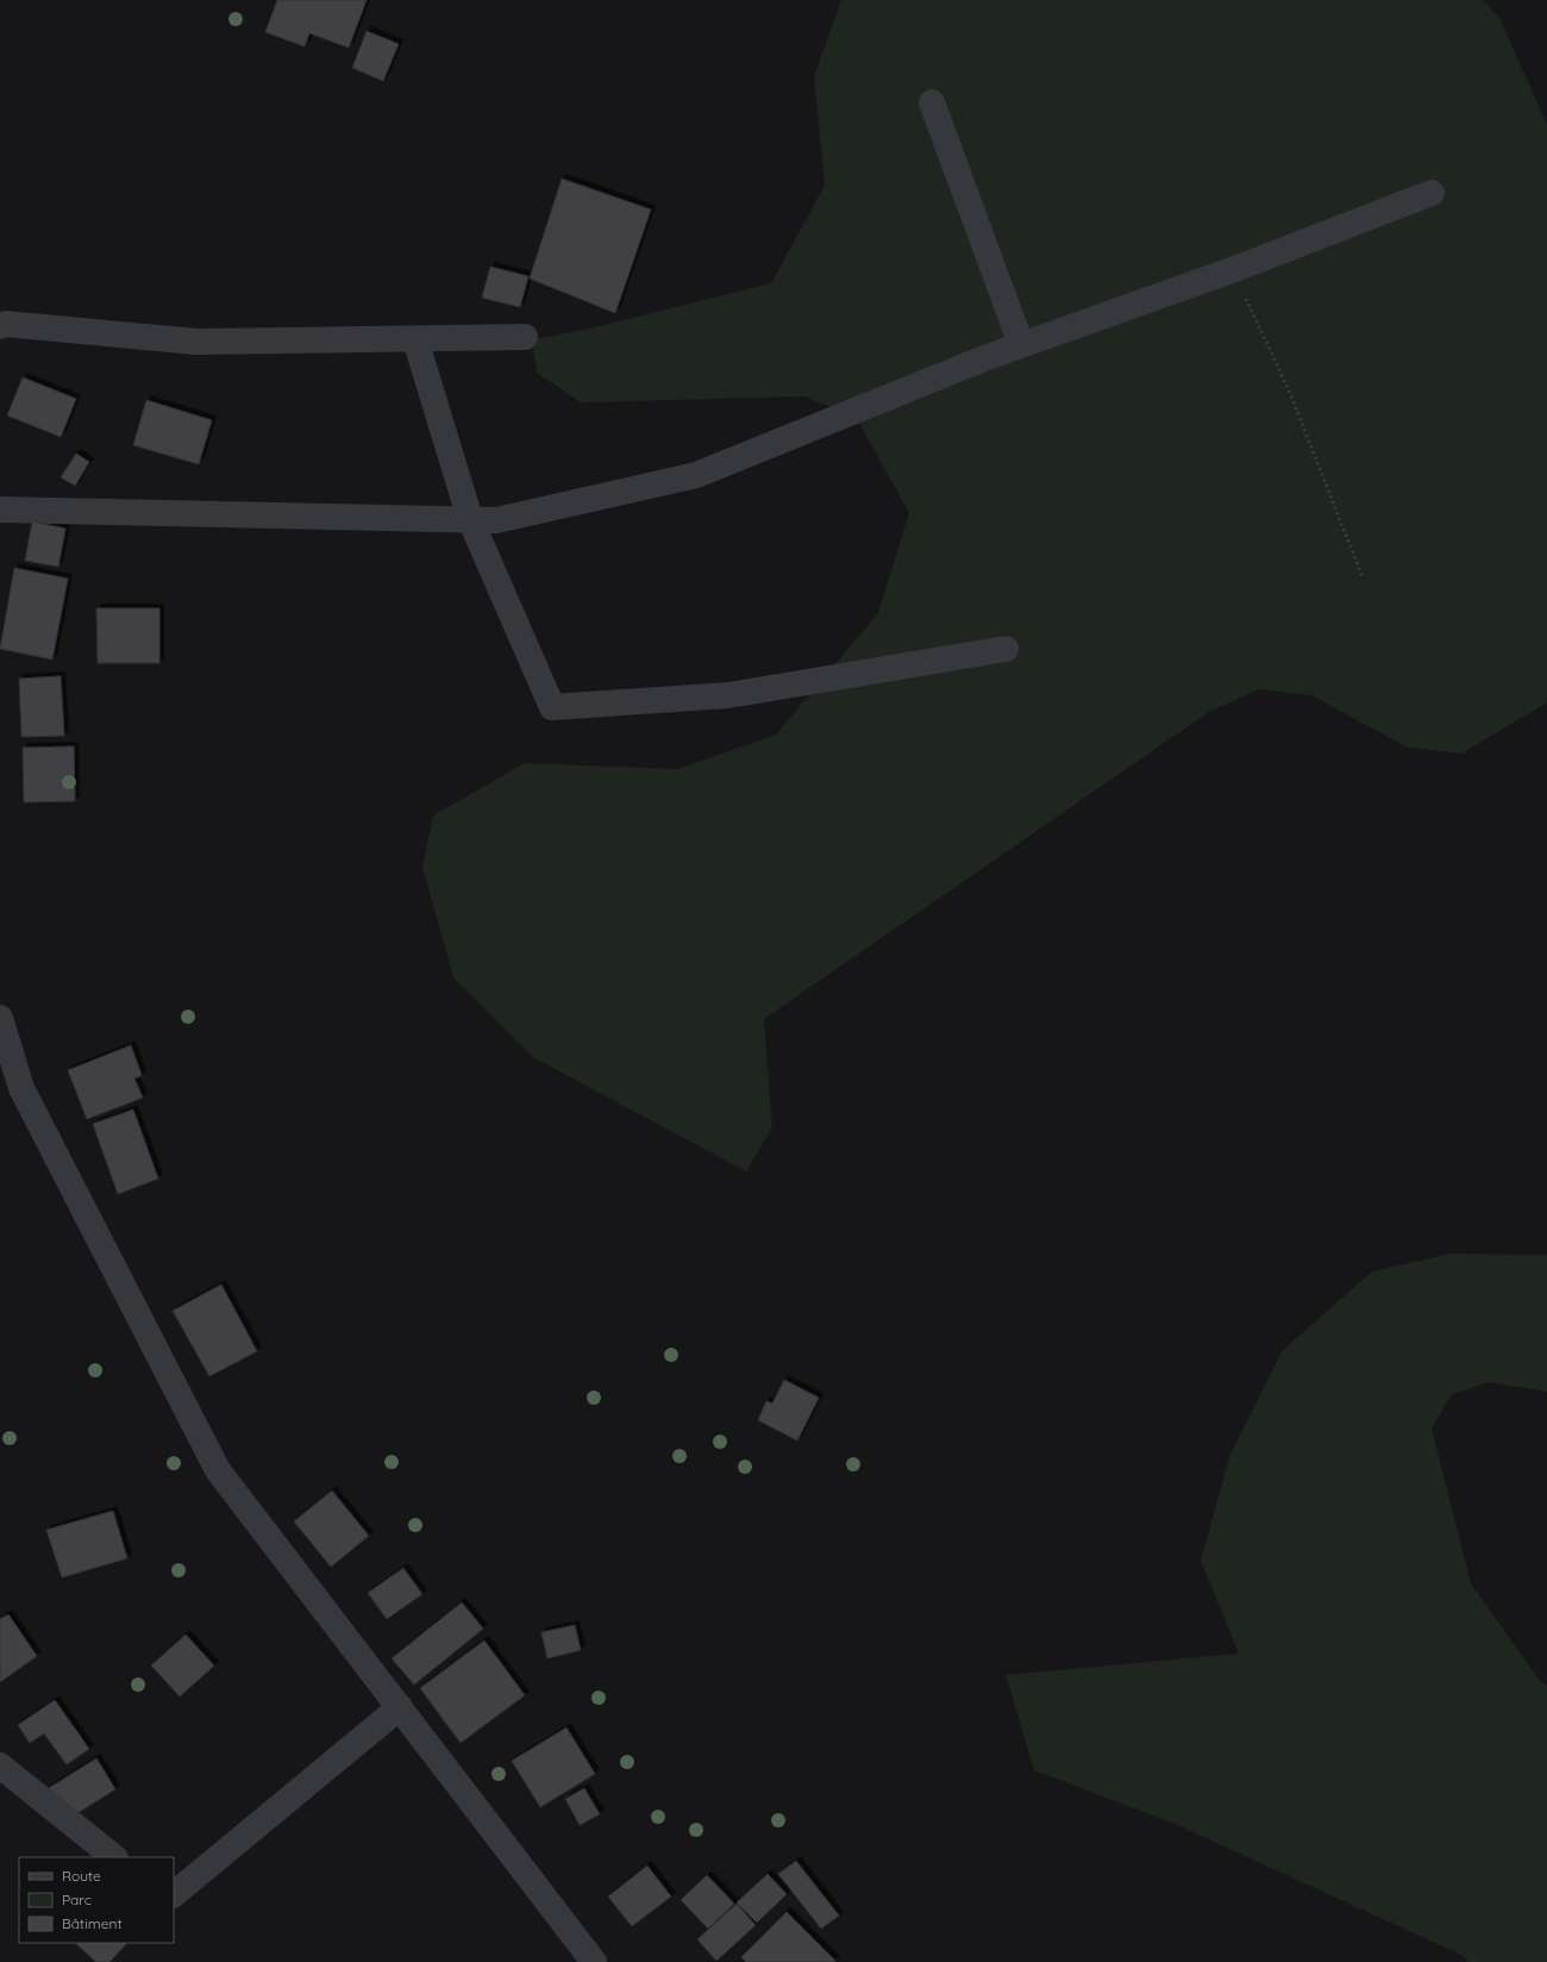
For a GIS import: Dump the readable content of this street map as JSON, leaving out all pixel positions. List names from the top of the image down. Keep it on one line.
{"legend":["Route","Parc","Bâtiment"]}
